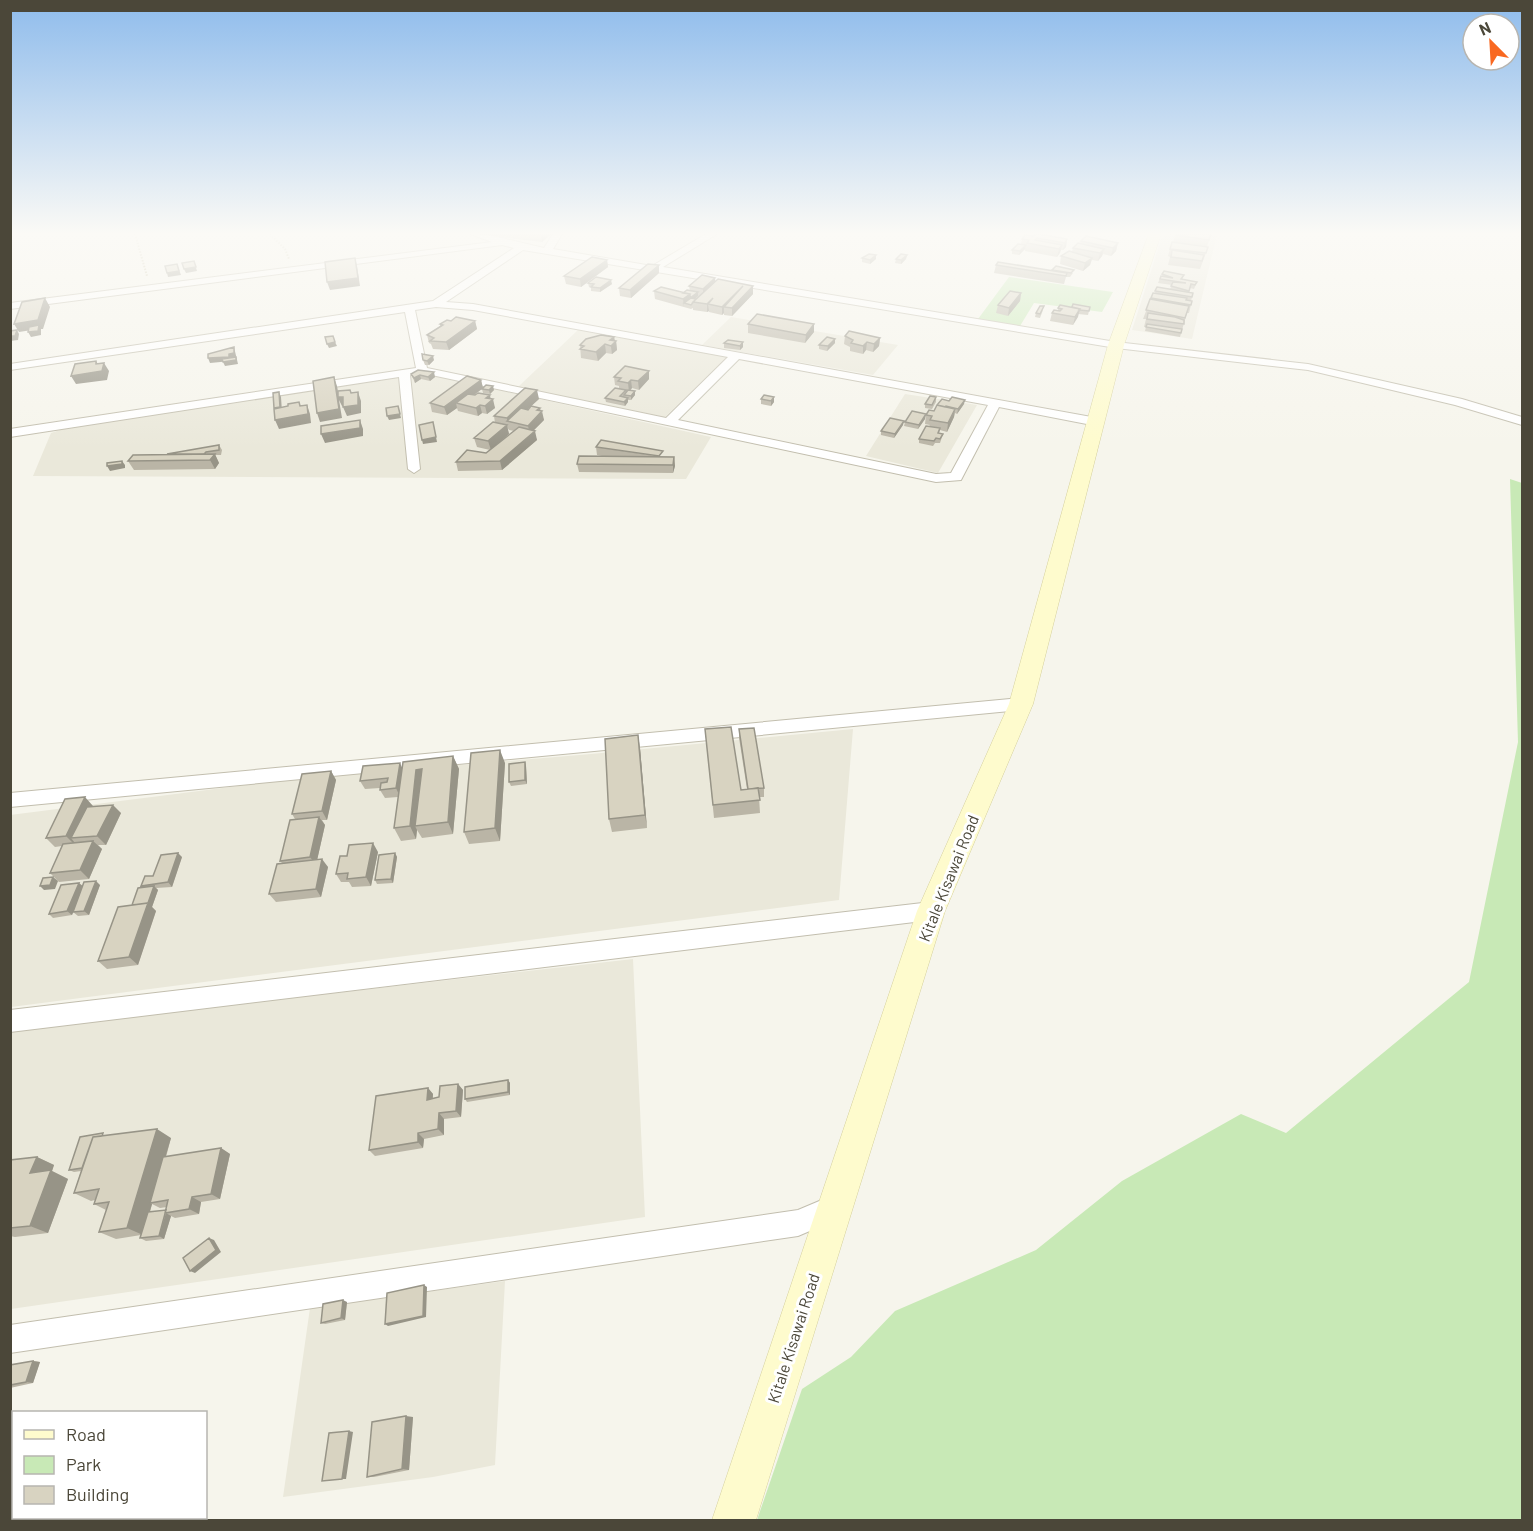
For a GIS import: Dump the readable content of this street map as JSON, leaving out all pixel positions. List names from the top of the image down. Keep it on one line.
{"streets":{"street":["Kitale Kisawai Road"]},"legend":["Road","Park","Building"],"north":"top left"}
